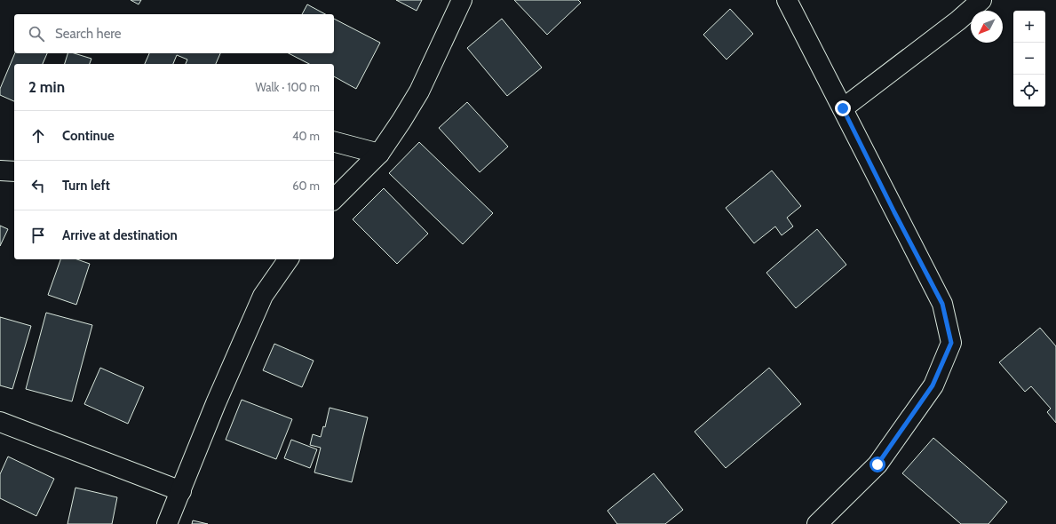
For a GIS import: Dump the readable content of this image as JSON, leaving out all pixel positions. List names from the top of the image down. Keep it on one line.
{"north":"bottom left","page":{"map_buttons":["+","−"],"search":"Search here","heading":["2 min","Walk · 100 m"],"list":[["Continue","40 m"],["Turn left","60 m"],"Arrive at destination"]}}
